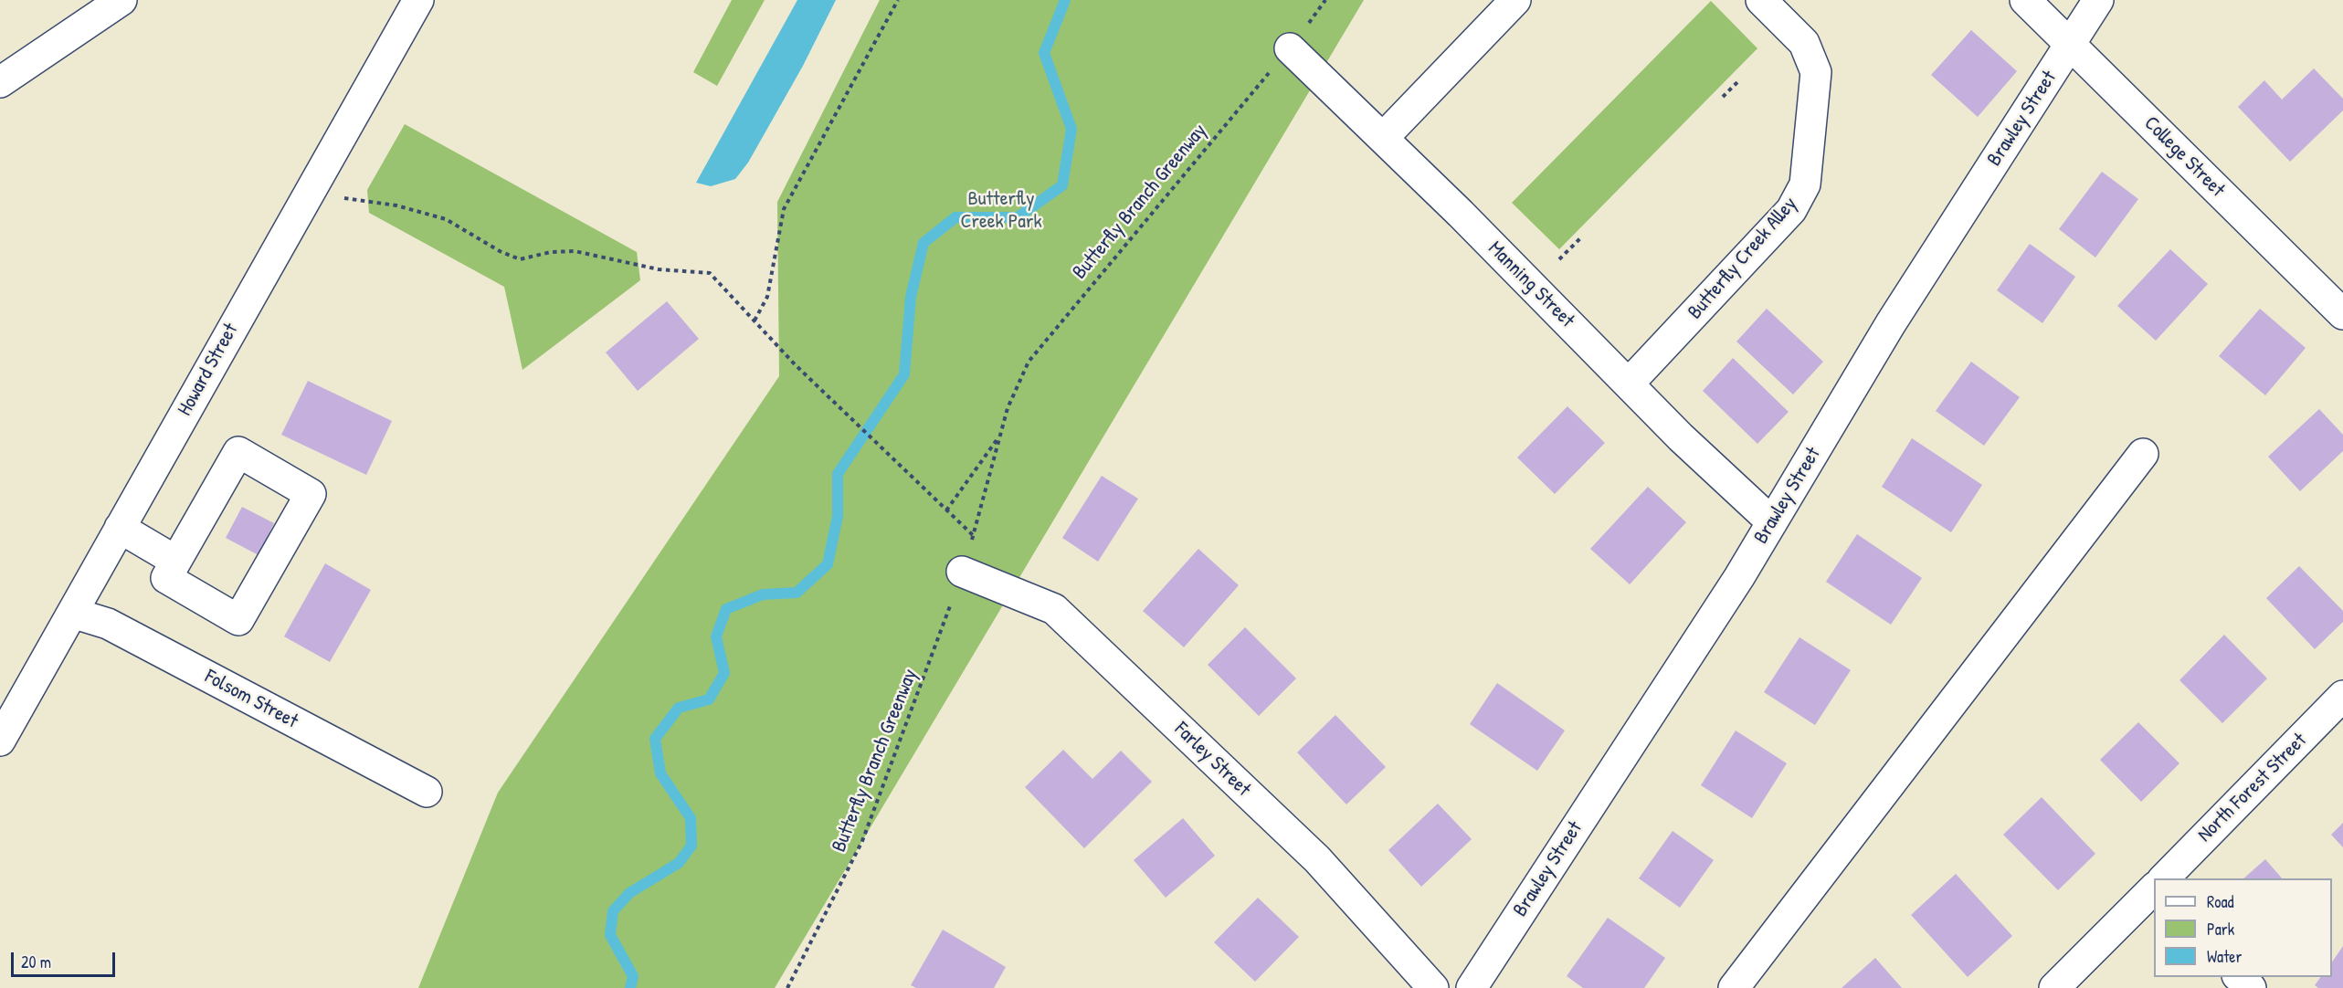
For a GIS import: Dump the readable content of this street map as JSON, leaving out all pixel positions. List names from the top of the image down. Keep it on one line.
{"streets":{"street":["Brawley Street","College Street","Butterfly Creek Alley","Manning Street","Howard Street","Folsom Street","Farley Street","North Forest Street"],"path":["Butterfly Branch Greenway"]},"crossings":[["Brawley Street","College Street"],["Brawley Street","Manning Street"],["Butterfly Branch Greenway","Manning Street"],["Butterfly Branch Greenway","Farley Street"],["Butterfly Creek Alley","Manning Street"],["Howard Street","Folsom Street"]],"parks":["Butterfly Creek Park"],"legend":["Road","Park","Water"],"scale_bar":"20 m"}
